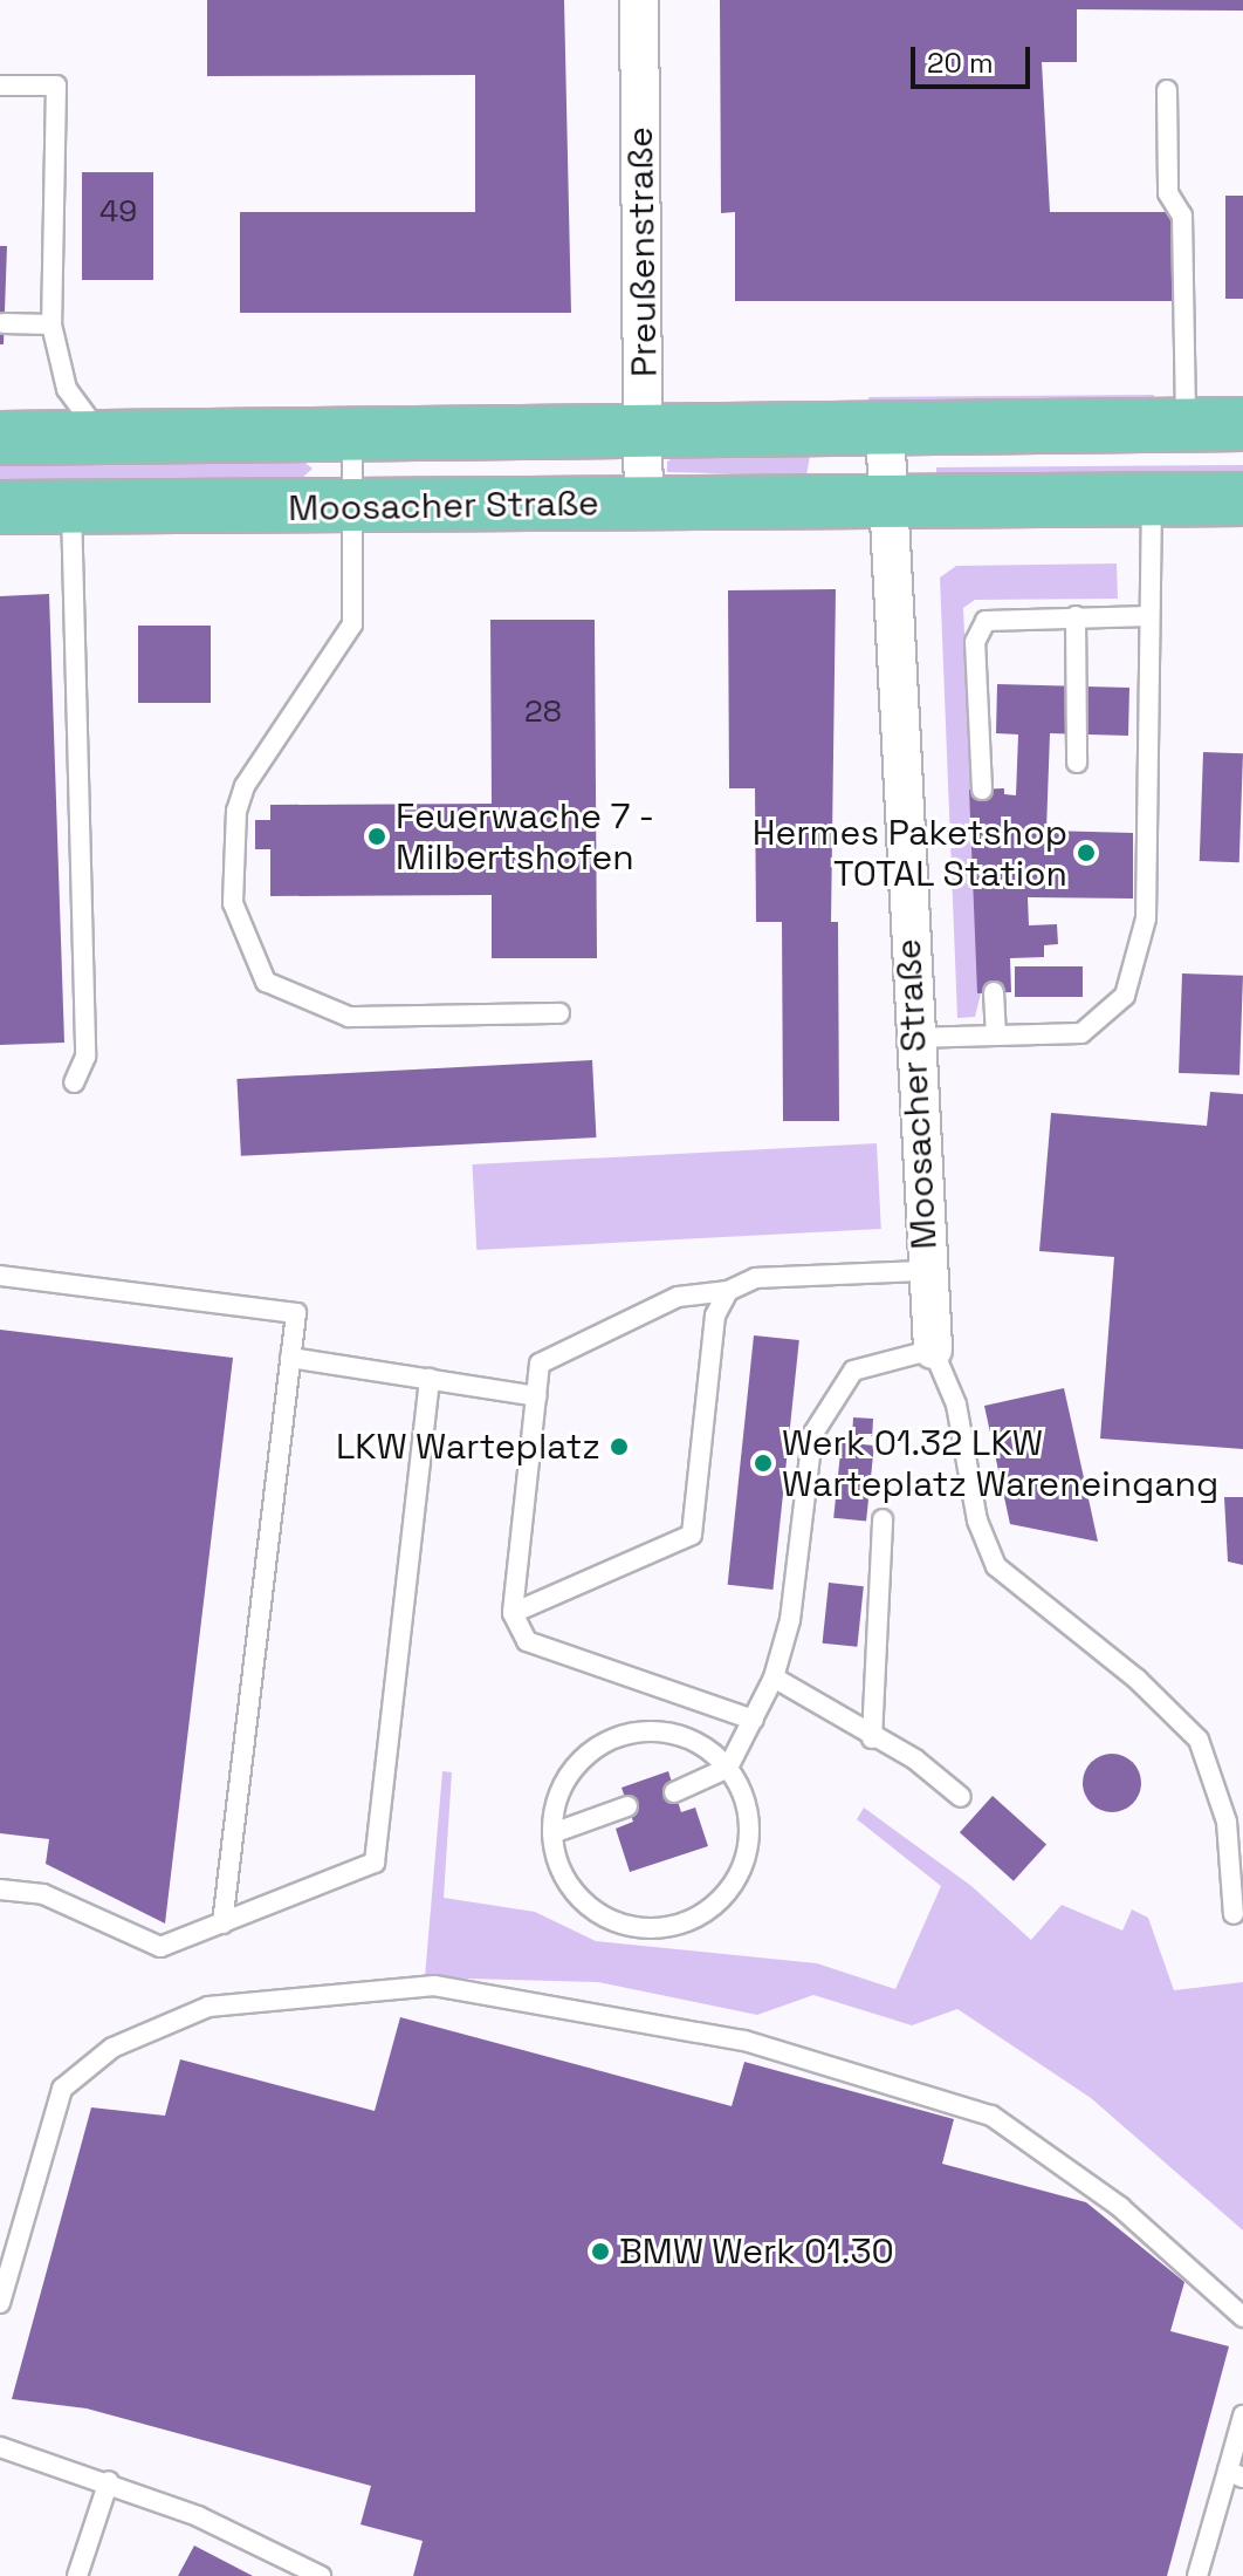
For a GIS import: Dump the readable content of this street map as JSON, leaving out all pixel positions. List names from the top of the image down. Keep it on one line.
{"streets":{"main road":["Moosacher Straße"],"street":["Preußenstraße"]},"crossings":[["Preußenstraße","Moosacher Straße"]],"places":["Feuerwache 7 - Milbertshofen","Hermes Paketshop TOTAL Station","LKW Warteplatz","Werk 01.32 LKW Warteplatz Wareneingang","BMW Werk 01.30"],"house_numbers":["49","28"],"scale_bar":"20 m"}
